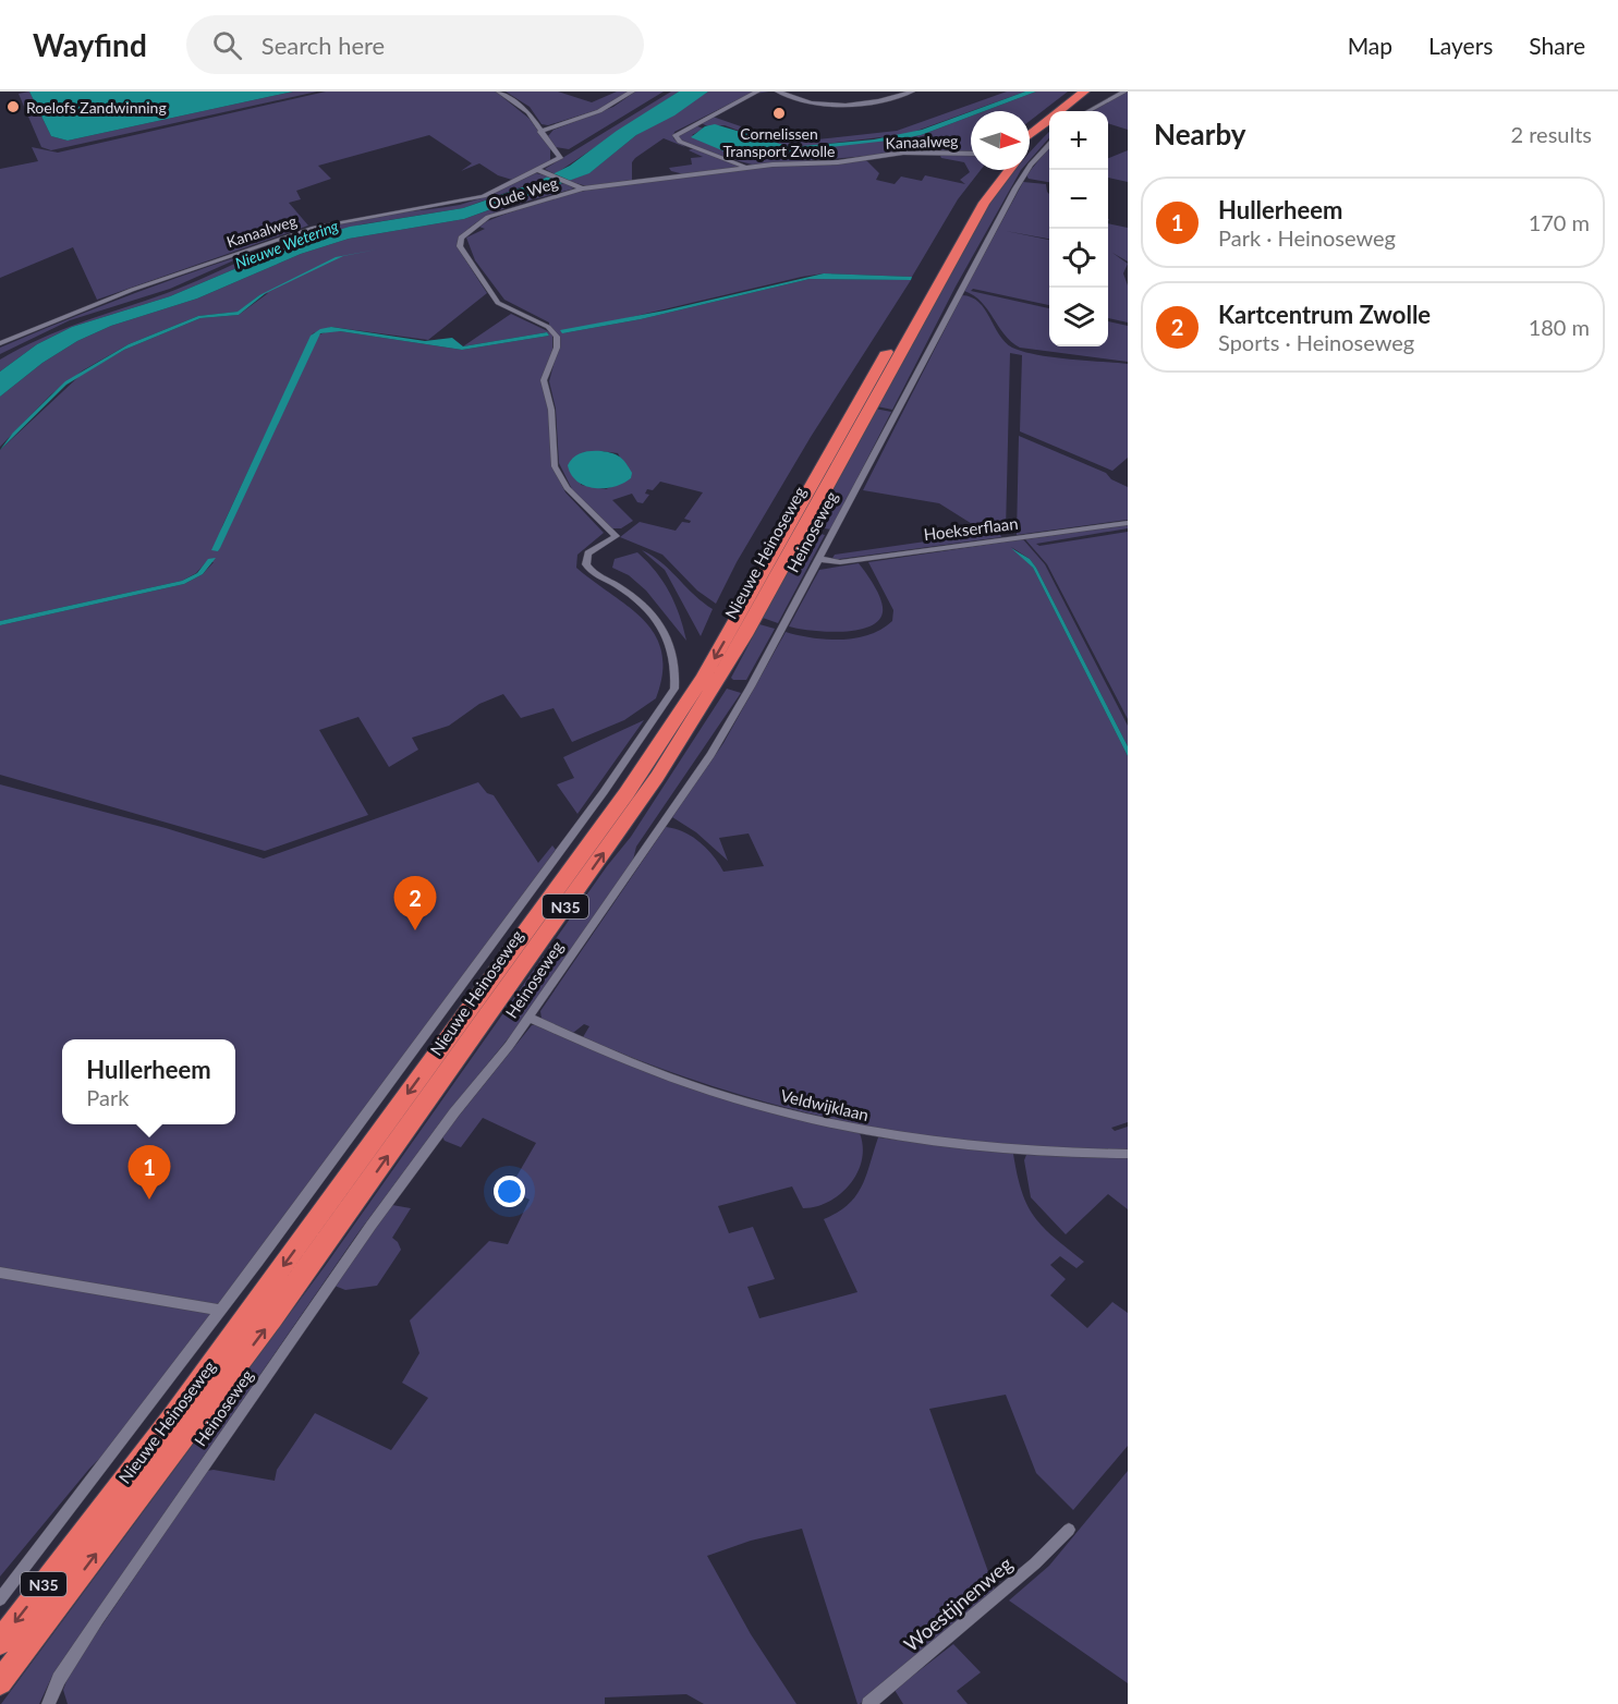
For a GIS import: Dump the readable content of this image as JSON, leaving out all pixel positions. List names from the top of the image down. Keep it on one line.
{"streets":{"highway":["Nieuwe Heinoseweg","N35"],"street":["Kanaalweg","Oude Weg","Hoekserflaan","Heinoseweg","Veldwijklaan","Woestijnenweg"]},"crossings":[["Kanaalweg","Oude Weg"],["Hoekserflaan","Heinoseweg"],["Heinoseweg","Veldwijklaan"]],"water":["Nieuwe Wetering"],"places":["Roelofs Zandwinning","Cornelissen Transport Zwolle"],"north":"right","page":{"header":"Wayfind","search":"Search here","nav":["Map","Layers","Share"],"heading":["Nearby","2 results"],"map_buttons":["+","−"],"list":[{"mark":"1","name":"Hullerheem","note":"Park · Heinoseweg","value":"170 m"},{"mark":"2","name":"Kartcentrum Zwolle","note":"Sports · Heinoseweg","value":"180 m"}],"pins":["2","1"],"popup":["Hullerheem","Park"]}}
